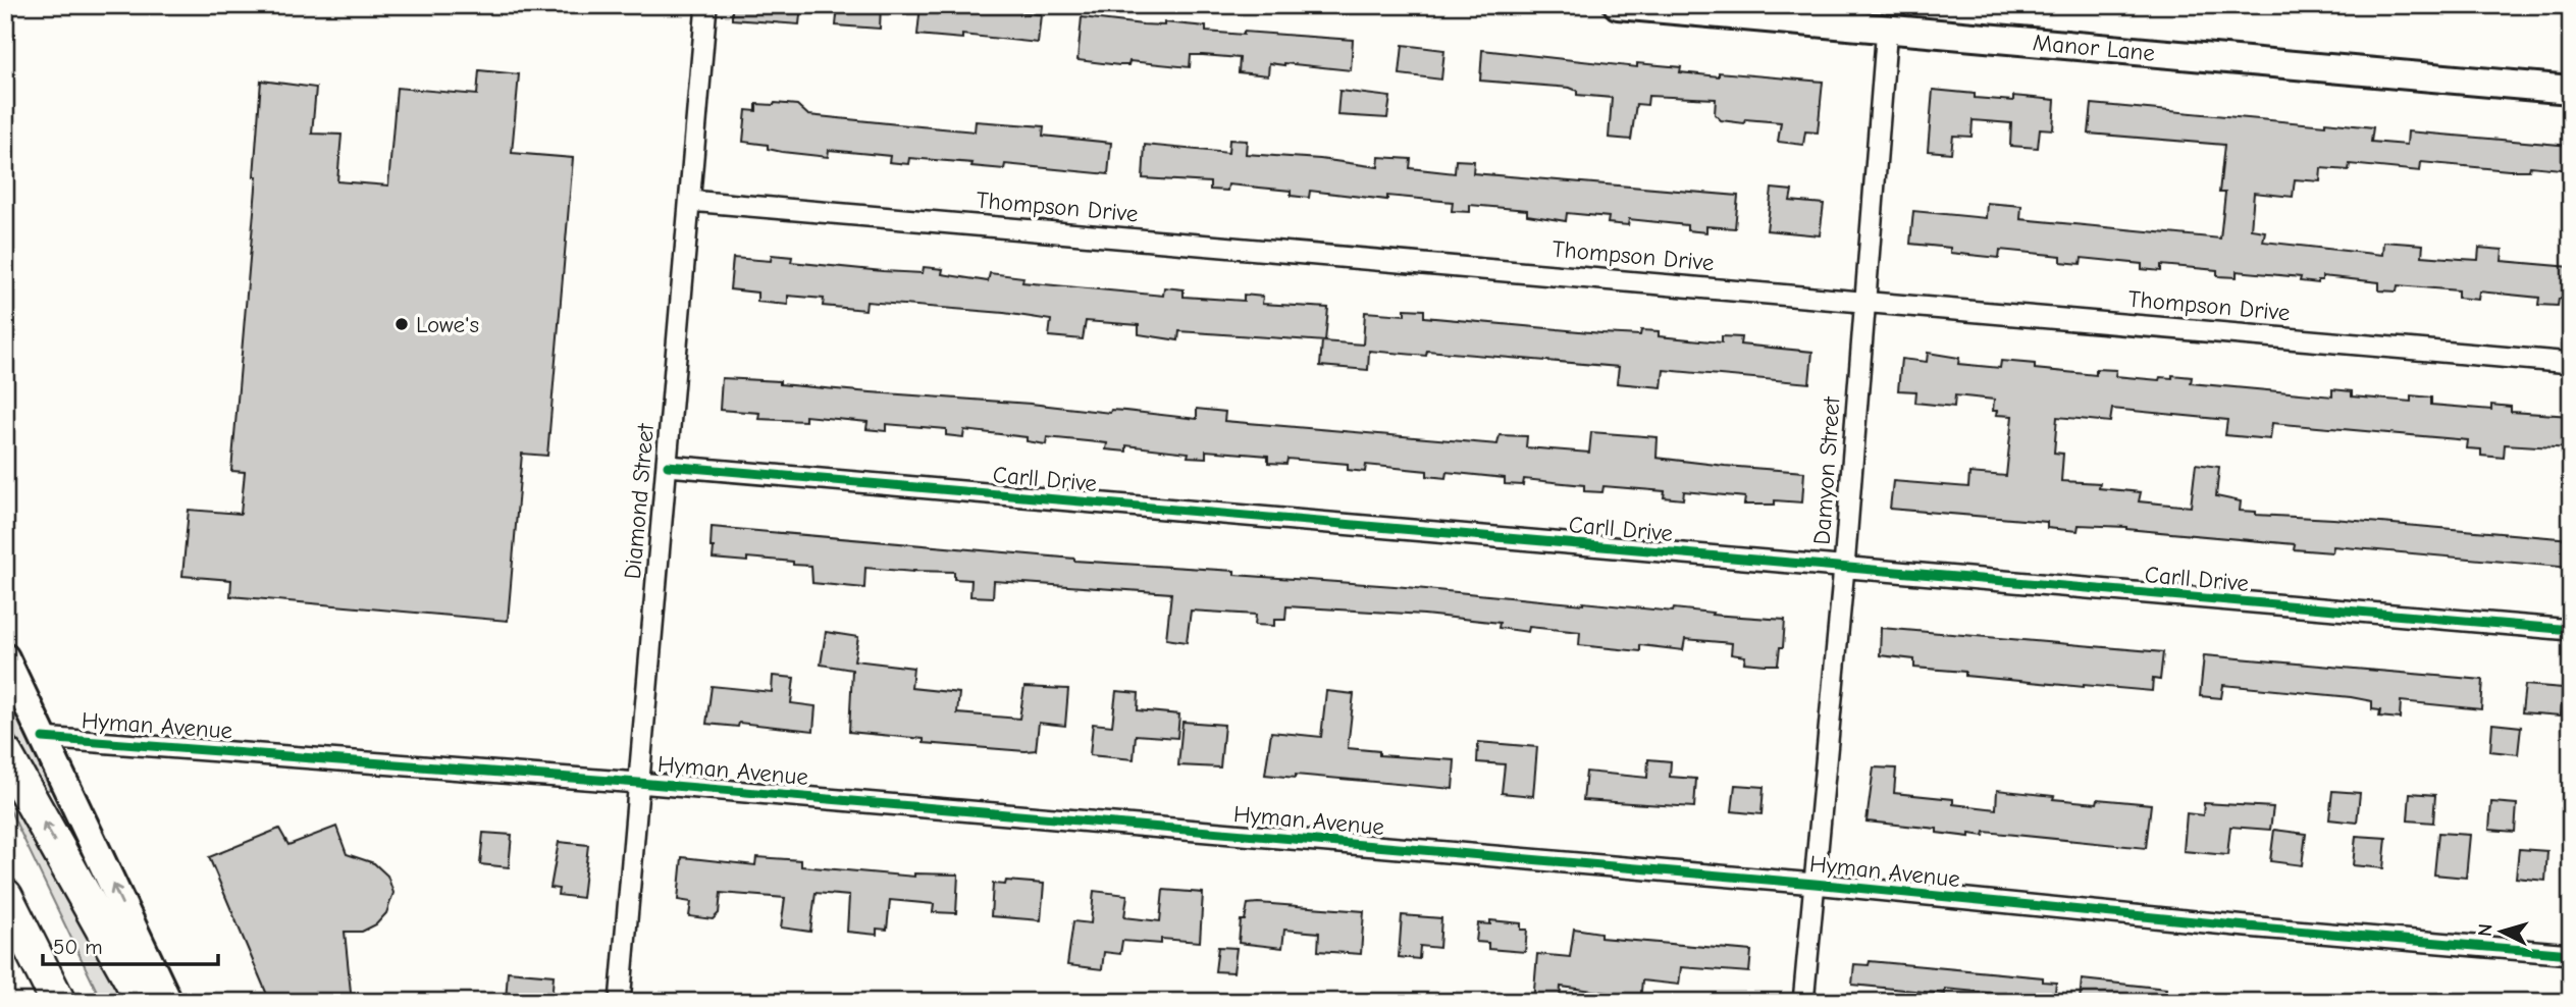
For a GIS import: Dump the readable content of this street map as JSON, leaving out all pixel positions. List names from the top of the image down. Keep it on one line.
{"streets":{"street":["Manor Lane","Thompson Drive","Damyon Street","Carll Drive","Diamond Street","Hyman Avenue"]},"crossings":[["Manor Lane","Damyon Street"],["Thompson Drive","Damyon Street"],["Thompson Drive","Diamond Street"],["Damyon Street","Carll Drive"],["Damyon Street","Hyman Avenue"],["Carll Drive","Diamond Street"],["Diamond Street","Hyman Avenue"]],"places":["Lowe's"],"scale_bar":"50 m","north":"left"}
